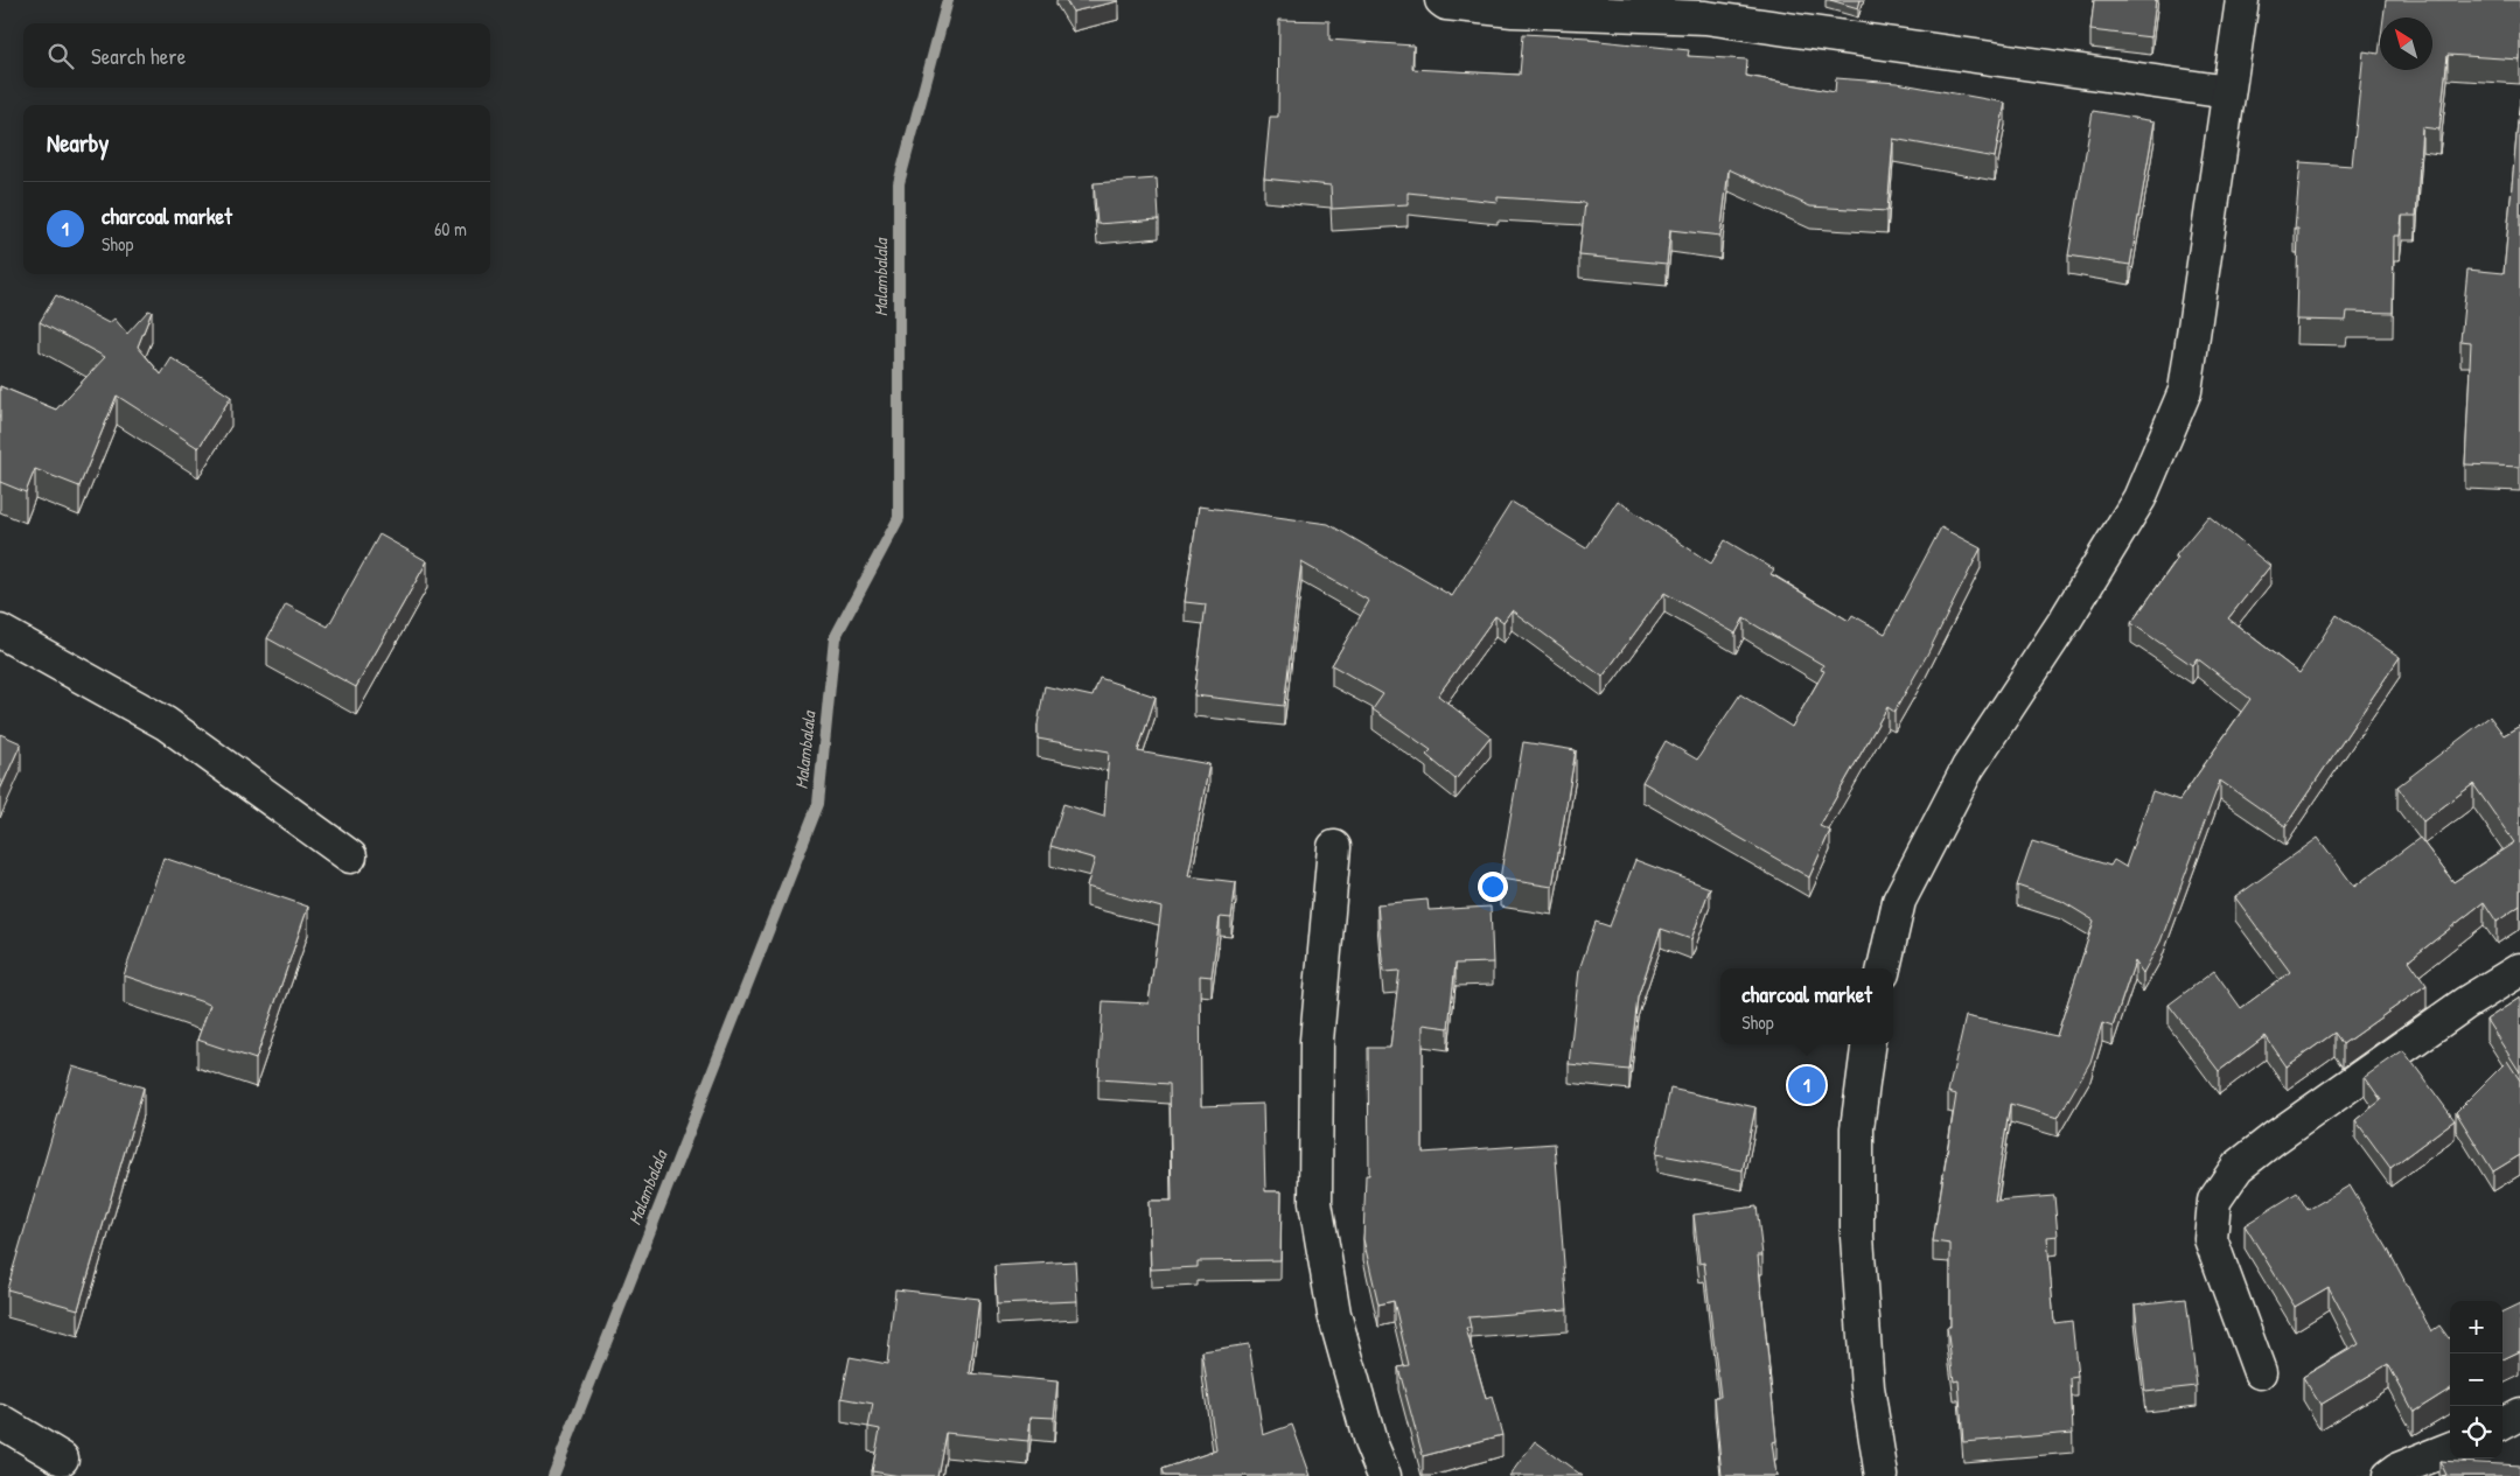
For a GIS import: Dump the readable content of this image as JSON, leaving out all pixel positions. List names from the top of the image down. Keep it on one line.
{"water":["Malambalala"],"north":"top left","page":{"search":"Search here","heading":"Nearby","list":[{"mark":"1","name":"charcoal market","note":"Shop","value":"60 m"}],"popup":["charcoal market","Shop"],"pins":"1","map_buttons":["+","−"]}}
